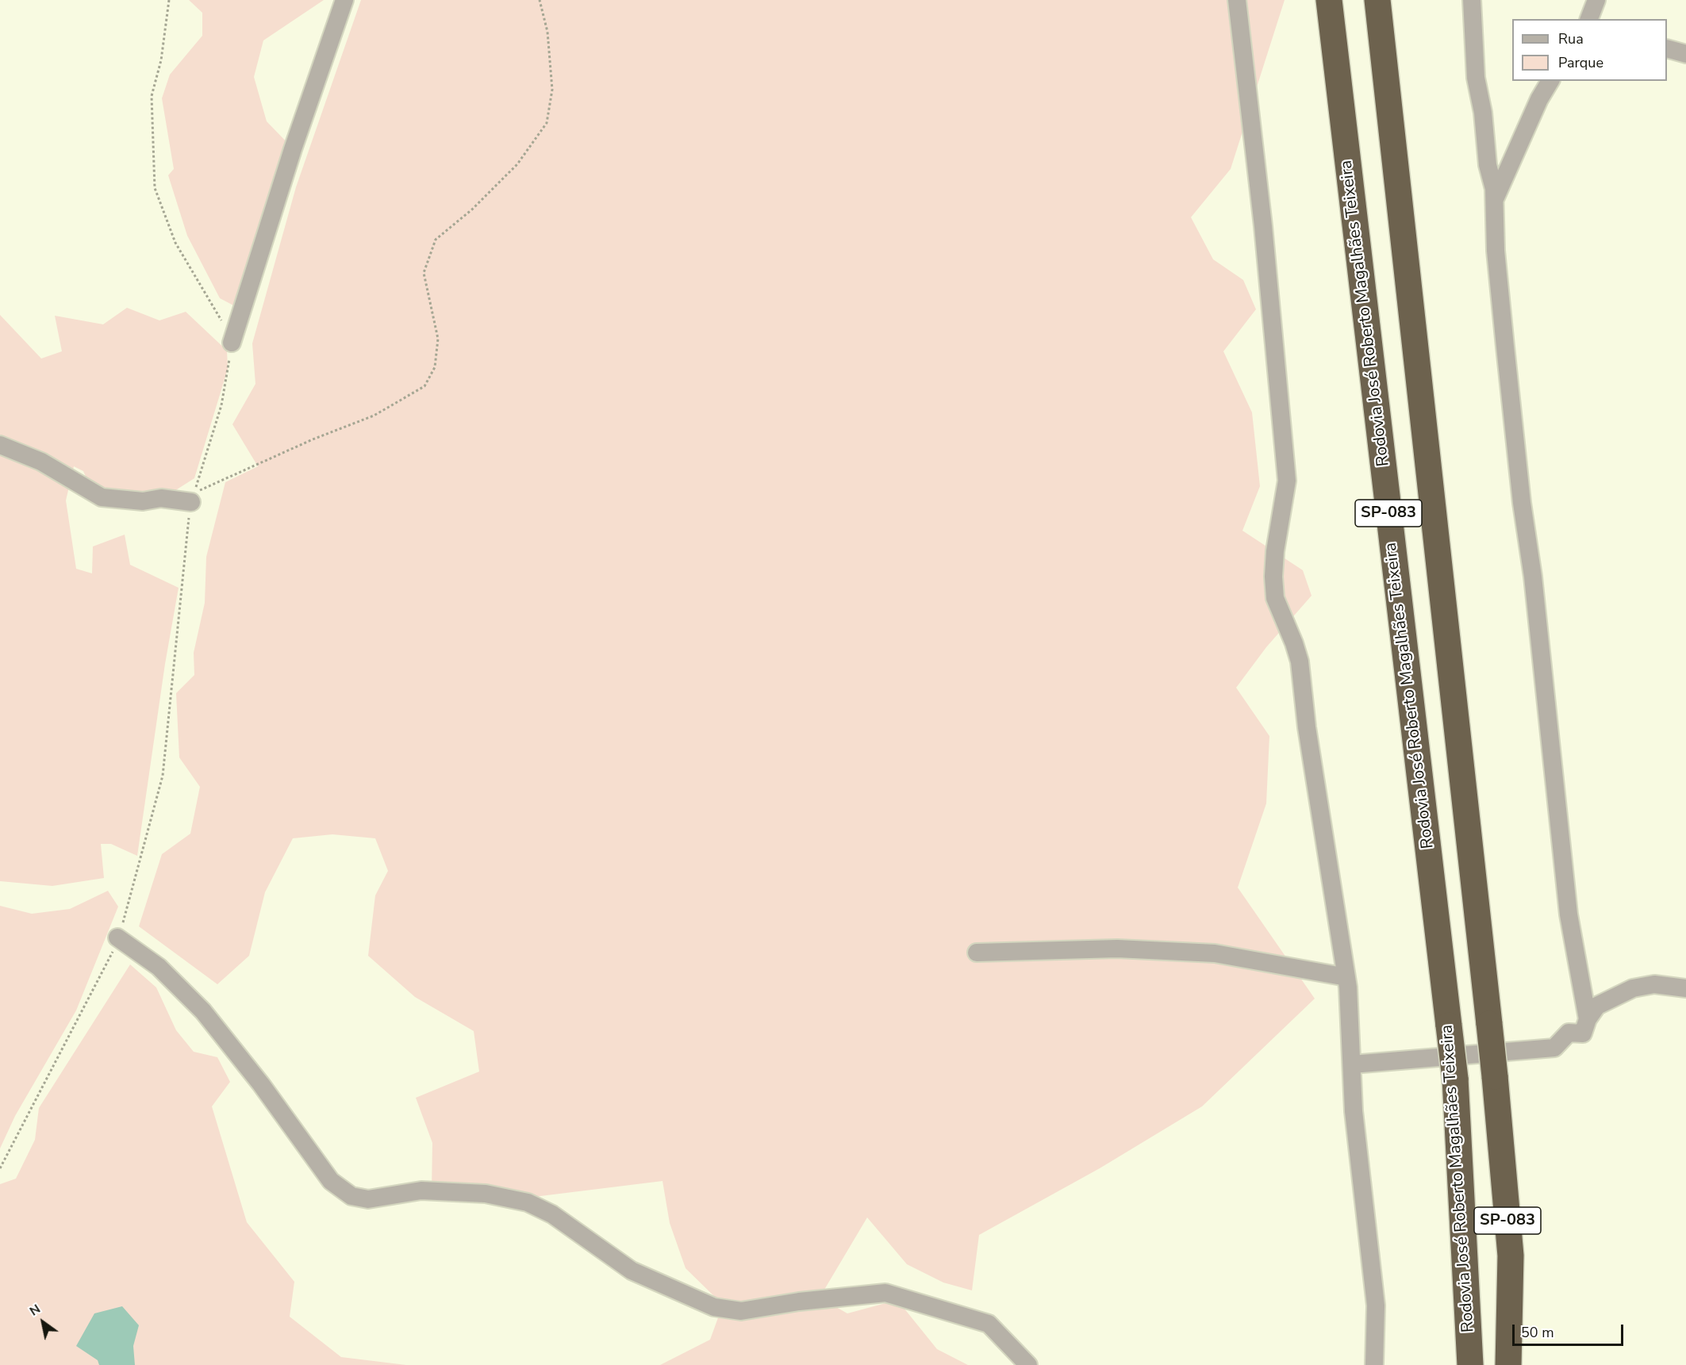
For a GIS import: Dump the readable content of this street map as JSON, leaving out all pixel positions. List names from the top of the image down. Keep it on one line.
{"streets":{"highway":["Rodovia José Roberto Magalhães Teixeira","SP-083"]},"legend":["Rua","Parque"],"scale_bar":"50 m","north":"top left"}
